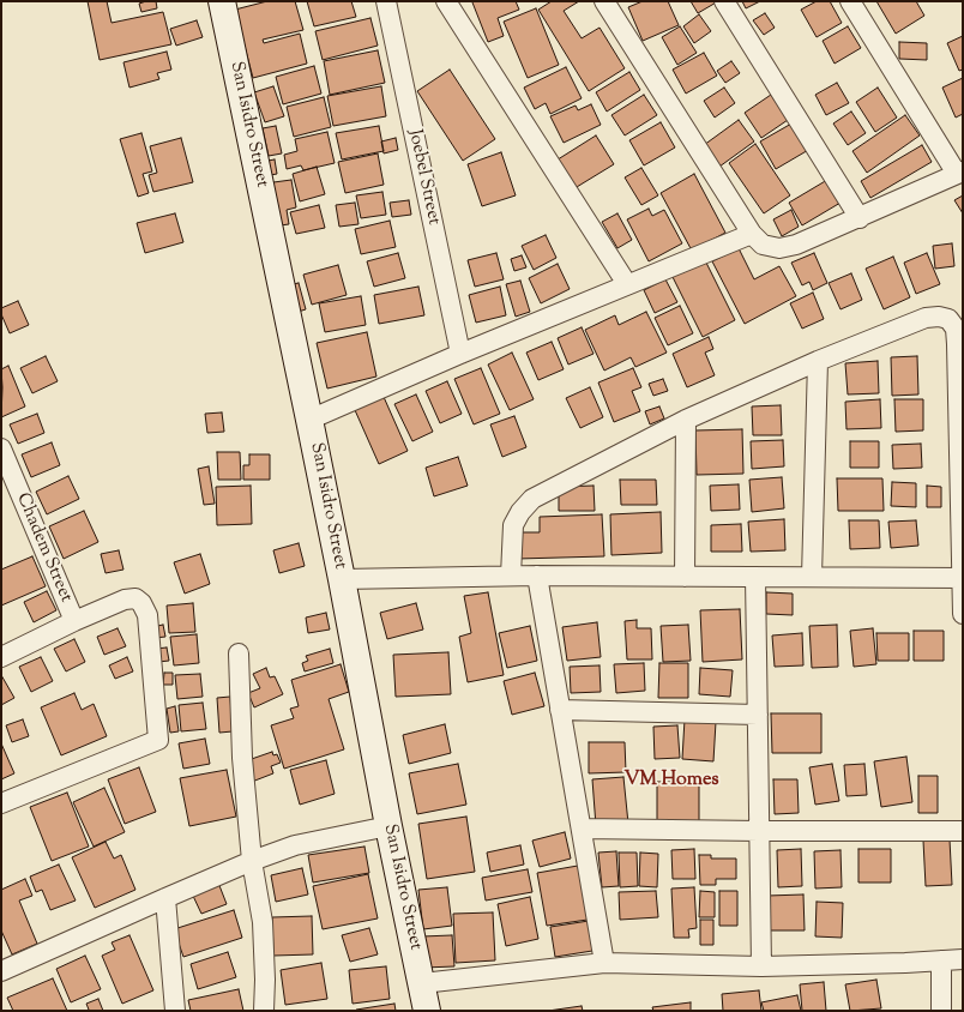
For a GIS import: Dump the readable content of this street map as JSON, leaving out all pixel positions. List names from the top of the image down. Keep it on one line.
{"streets":{"street":["San Isidro Street","Joebel Street","Chadem Street"]},"districts":["VM Homes"]}
